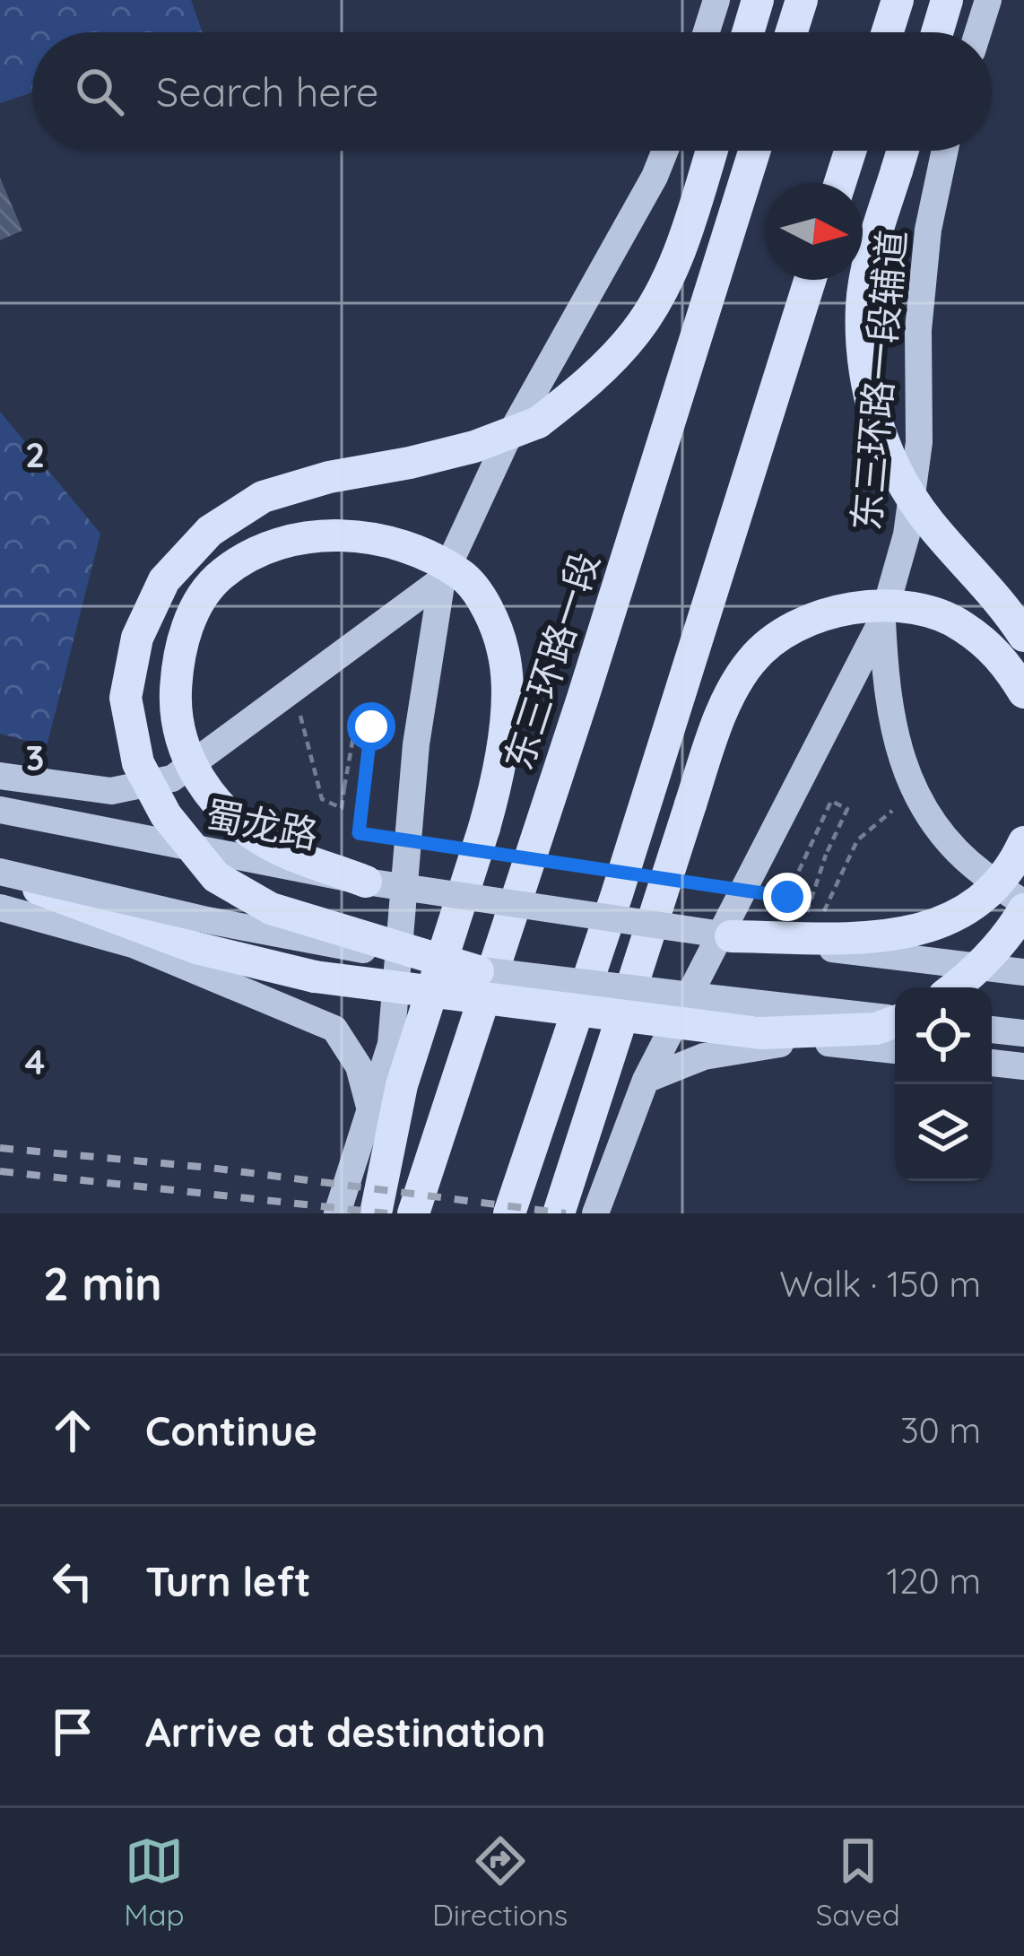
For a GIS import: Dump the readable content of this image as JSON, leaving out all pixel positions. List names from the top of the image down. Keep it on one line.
{"streets":{"highway":["东三环路一段"],"main road":["东三环路一段辅道","蜀龙路"]},"north":"right","page":{"search":"Search here","heading":["2 min","Walk · 150 m"],"list":[["Continue","30 m"],["Turn left","120 m"],"Arrive at destination"],"nav":["Map","Directions","Saved"]},"grid":{"rows":["2","3","4"]}}
